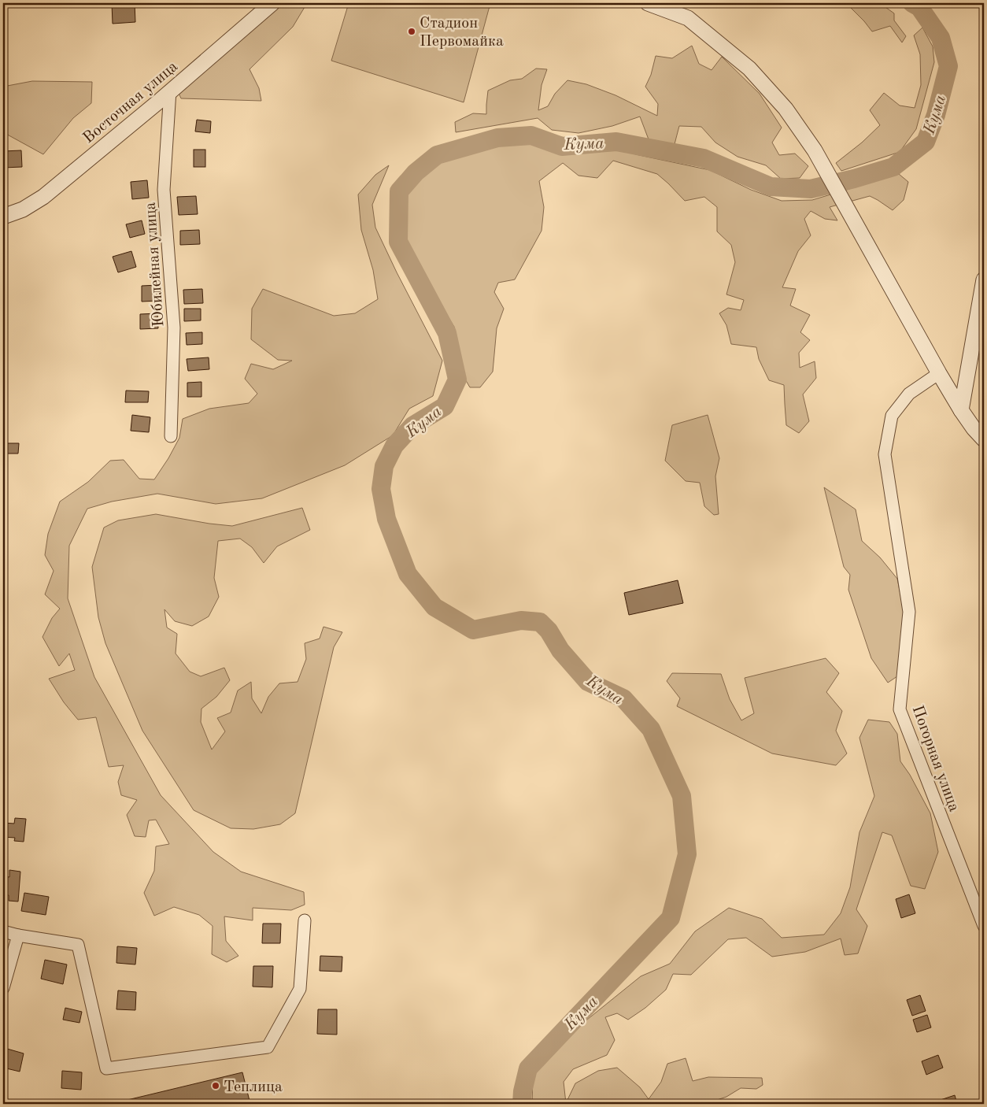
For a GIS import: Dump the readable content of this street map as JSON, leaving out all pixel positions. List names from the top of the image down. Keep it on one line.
{"streets":{"street":["Восточная улица","Юбилейная улица","Погорная улица"]},"crossings":[["Восточная улица","Юбилейная улица"]],"water":["Кума"],"places":["Стадион Первомайка","Теплица"]}
